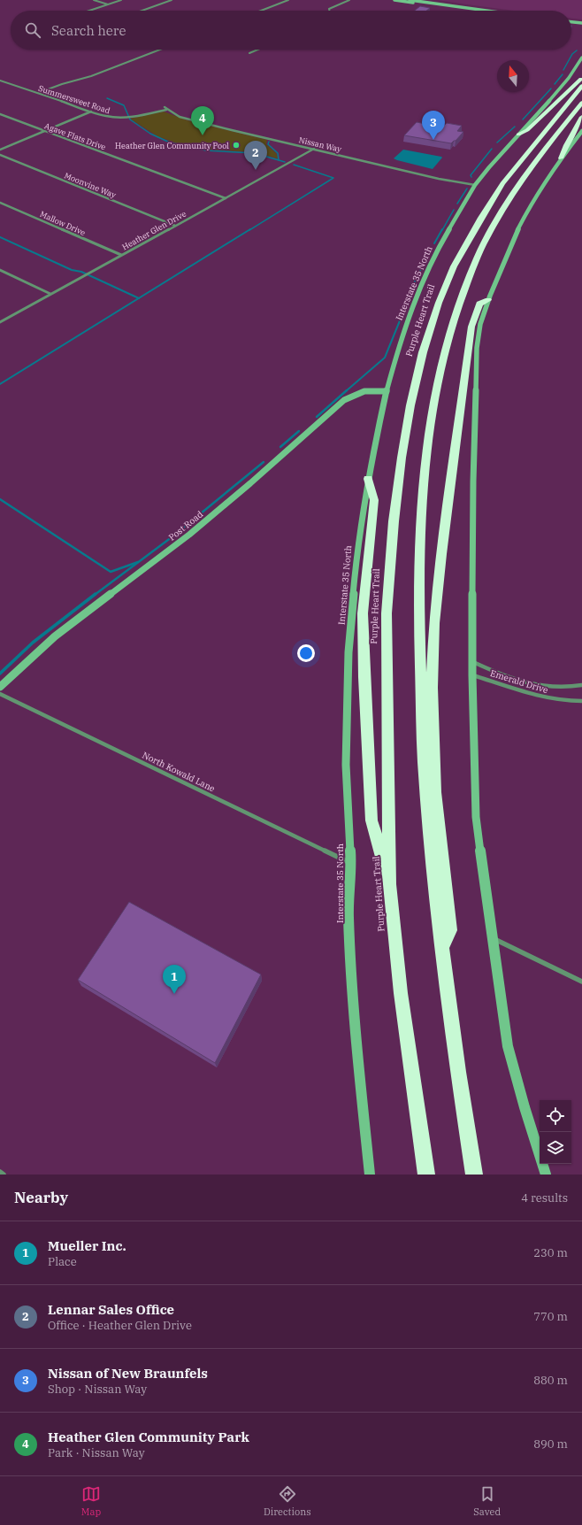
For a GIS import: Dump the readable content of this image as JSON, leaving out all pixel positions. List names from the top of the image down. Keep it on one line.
{"streets":{"highway":["Purple Heart Trail"],"main road":["Interstate 35 North","Post Road"],"street":["Summersweet Road","Agave Flats Drive","Nissan Way","Moonvine Way","Mallow Drive","Heather Glen Drive","Emerald Drive","North Kowald Lane"]},"crossings":[["Summersweet Road","Nissan Way"],["Agave Flats Drive","Heather Glen Drive"],["Nissan Way","Heather Glen Drive"],["Nissan Way","Interstate 35 North"],["Moonvine Way","Heather Glen Drive"],["Mallow Drive","Heather Glen Drive"],["Interstate 35 North","Post Road"],["Interstate 35 North","North Kowald Lane"]],"places":["Heather Glen Community Pool"],"north":"top","page":{"search":"Search here","pins":["4","3","2","1"],"heading":["Nearby","4 results"],"list":[{"mark":"1","name":"Mueller Inc.","note":"Place","value":"230 m"},{"mark":"2","name":"Lennar Sales Office","note":"Office · Heather Glen Drive","value":"770 m"},{"mark":"3","name":"Nissan of New Braunfels","note":"Shop · Nissan Way","value":"880 m"},{"mark":"4","name":"Heather Glen Community Park","note":"Park · Nissan Way","value":"890 m"}],"nav":["Map","Directions","Saved"]}}
